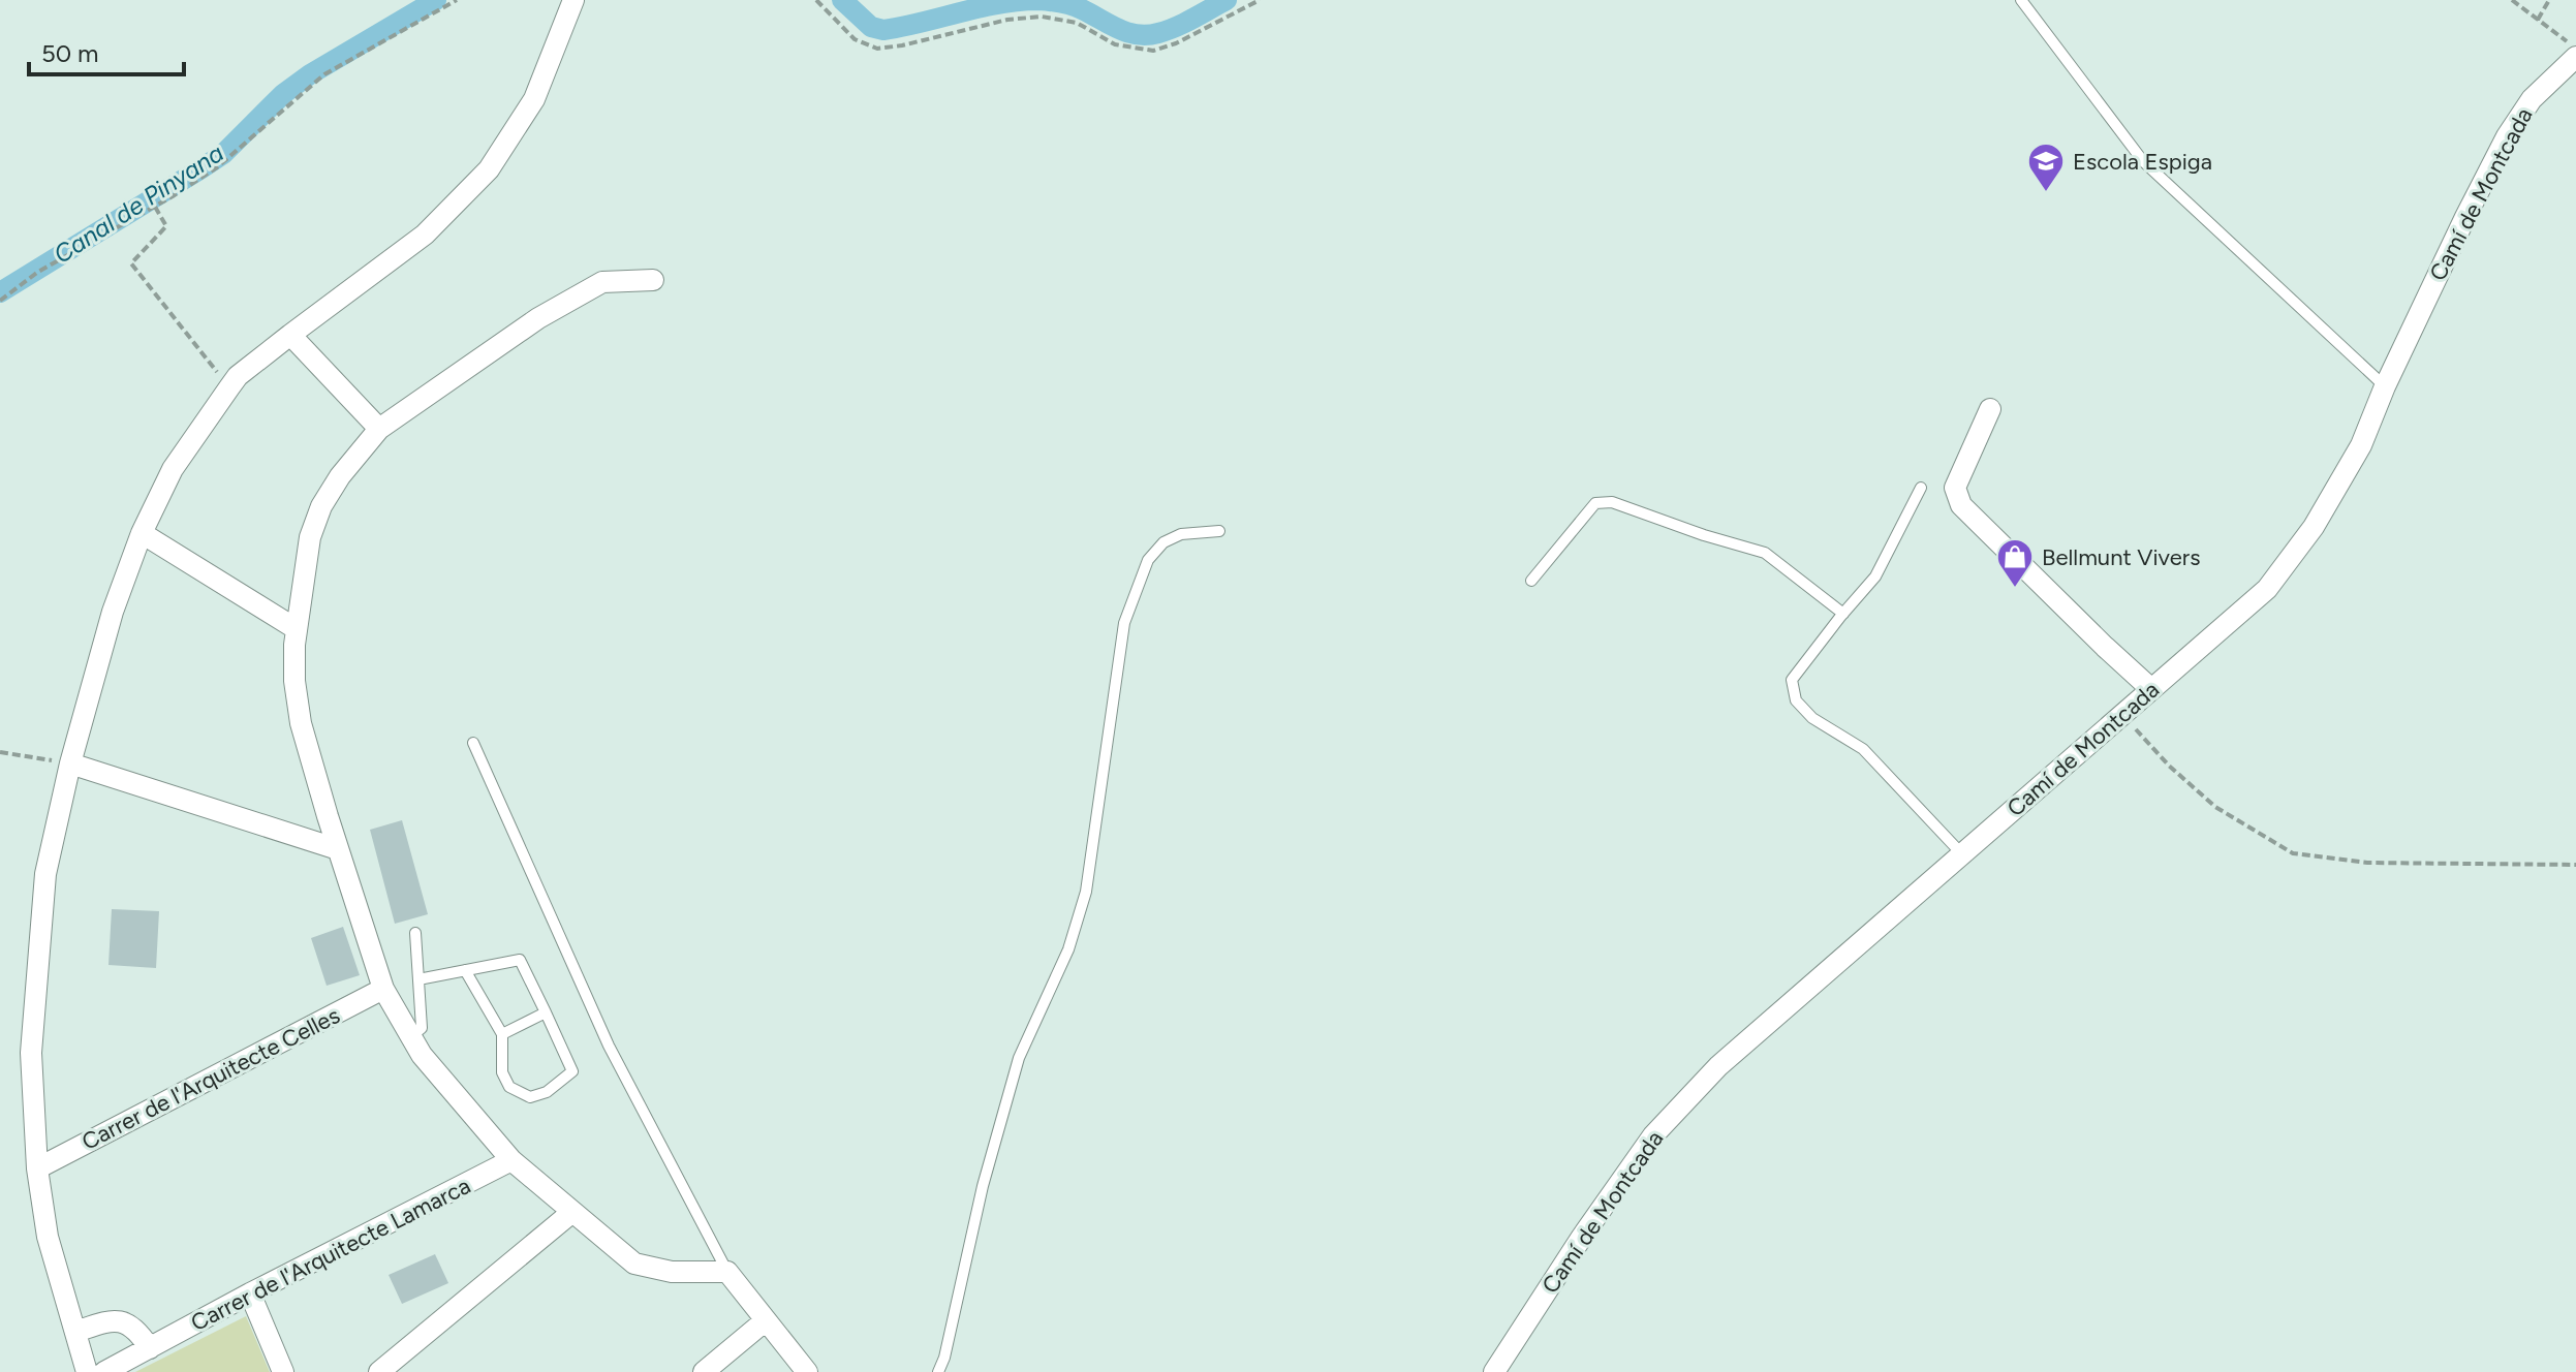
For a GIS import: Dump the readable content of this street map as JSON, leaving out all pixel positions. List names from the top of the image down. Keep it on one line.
{"streets":{"street":["Camí de Montcada","Carrer de l'Arquitecte Celles","Carrer de l'Arquitecte Lamarca"]},"water":["Canal de Pinyana"],"places":{"school or university":["Escola Espiga"],"shop":["Bellmunt Vivers"]},"scale_bar":"50 m"}
